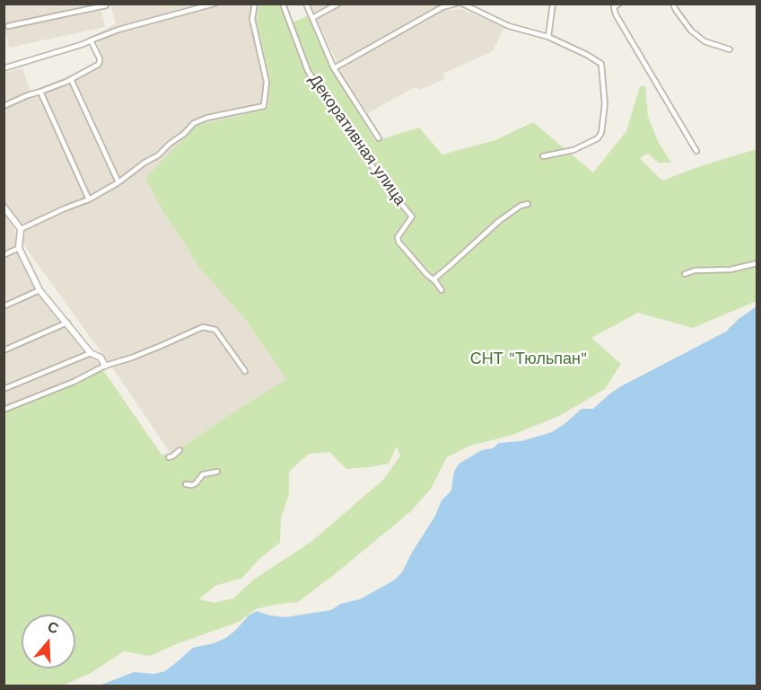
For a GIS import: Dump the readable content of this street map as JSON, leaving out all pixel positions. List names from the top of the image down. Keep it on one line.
{"streets":{"street":["Декоративная улица"]},"parks":["СНТ \"Тюльпан\""],"north":"top"}
